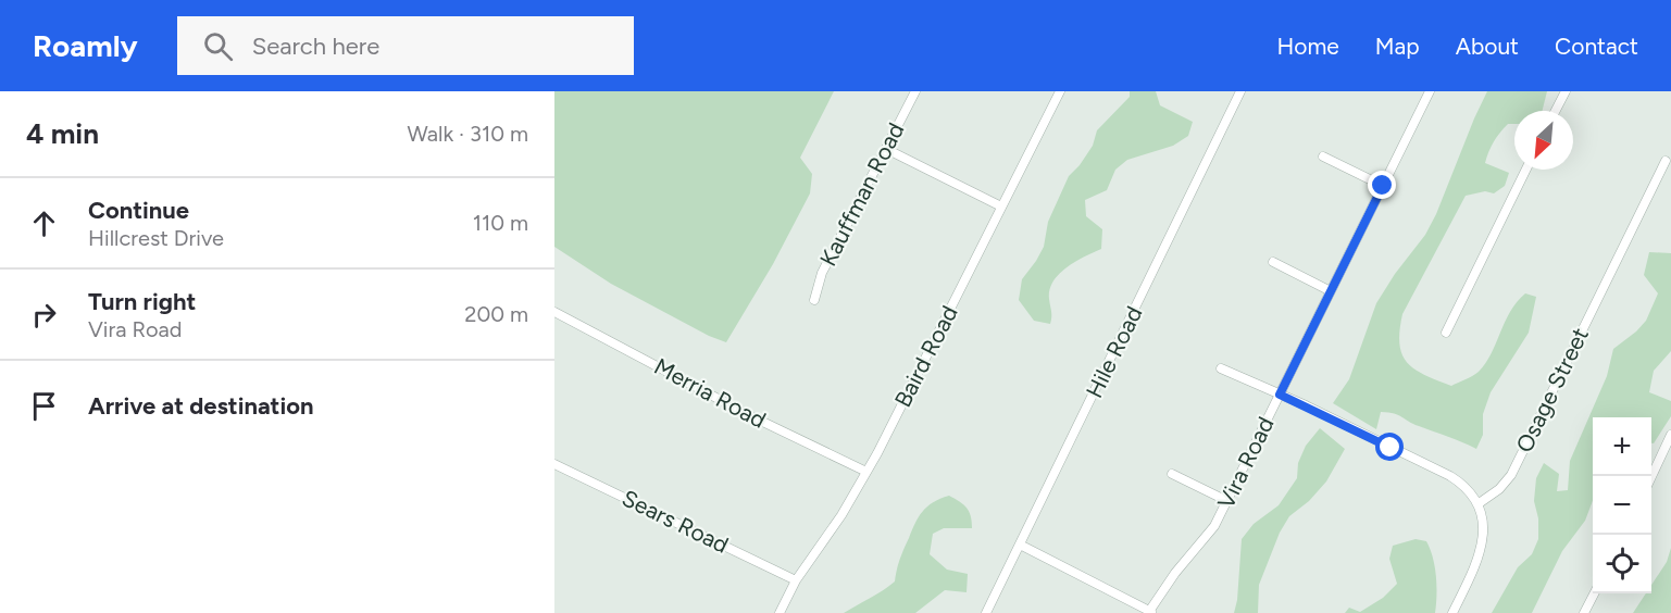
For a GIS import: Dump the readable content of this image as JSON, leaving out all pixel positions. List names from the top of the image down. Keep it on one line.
{"streets":{"street":["Kauffman Road","Hile Road","Baird Road","Osage Street","Merria Road","Vira Road","Sears Road"]},"crossings":[["Baird Road","Merria Road"],["Baird Road","Sears Road"]],"north":"bottom left","page":{"header":"Roamly","search":"Search here","nav":["Home","Map","About","Contact"],"heading":["4 min","Walk · 310 m"],"list":[["Continue","Hillcrest Drive","110 m"],["Turn right","Vira Road","200 m"],"Arrive at destination"],"map_buttons":["+","−"]}}
